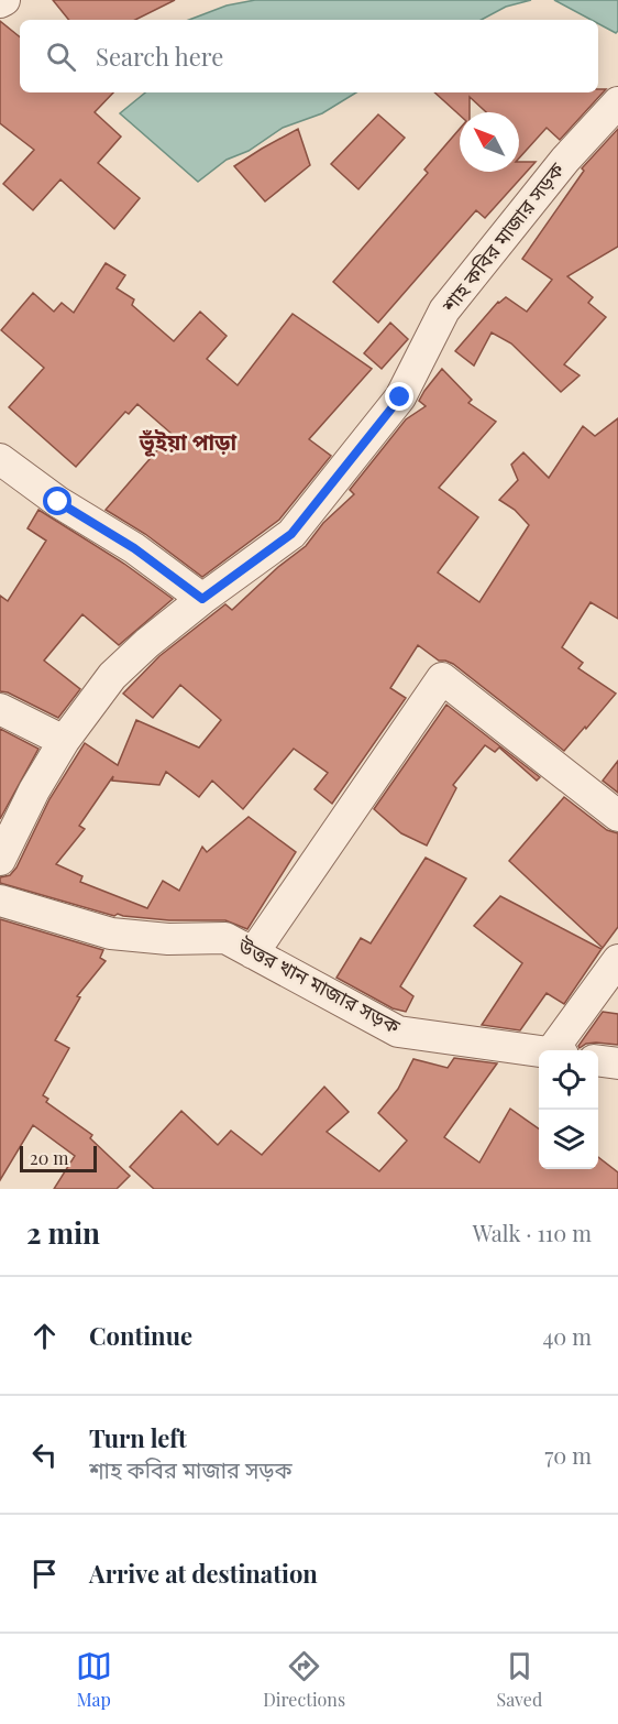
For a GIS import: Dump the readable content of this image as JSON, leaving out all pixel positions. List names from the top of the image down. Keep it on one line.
{"streets":{"street":["শাহ কবির মাজার সড়ক","উত্তর খান মাজার সড়ক"]},"districts":["ভূঁইয়া পাড়া"],"scale_bar":"20 m","north":"top left","page":{"search":"Search here","scale":"20 m","heading":["2 min","Walk · 110 m"],"list":[["Continue","40 m"],["Turn left","শাহ কবির মাজার সড়ক","70 m"],"Arrive at destination"],"nav":["Map","Directions","Saved"]}}
